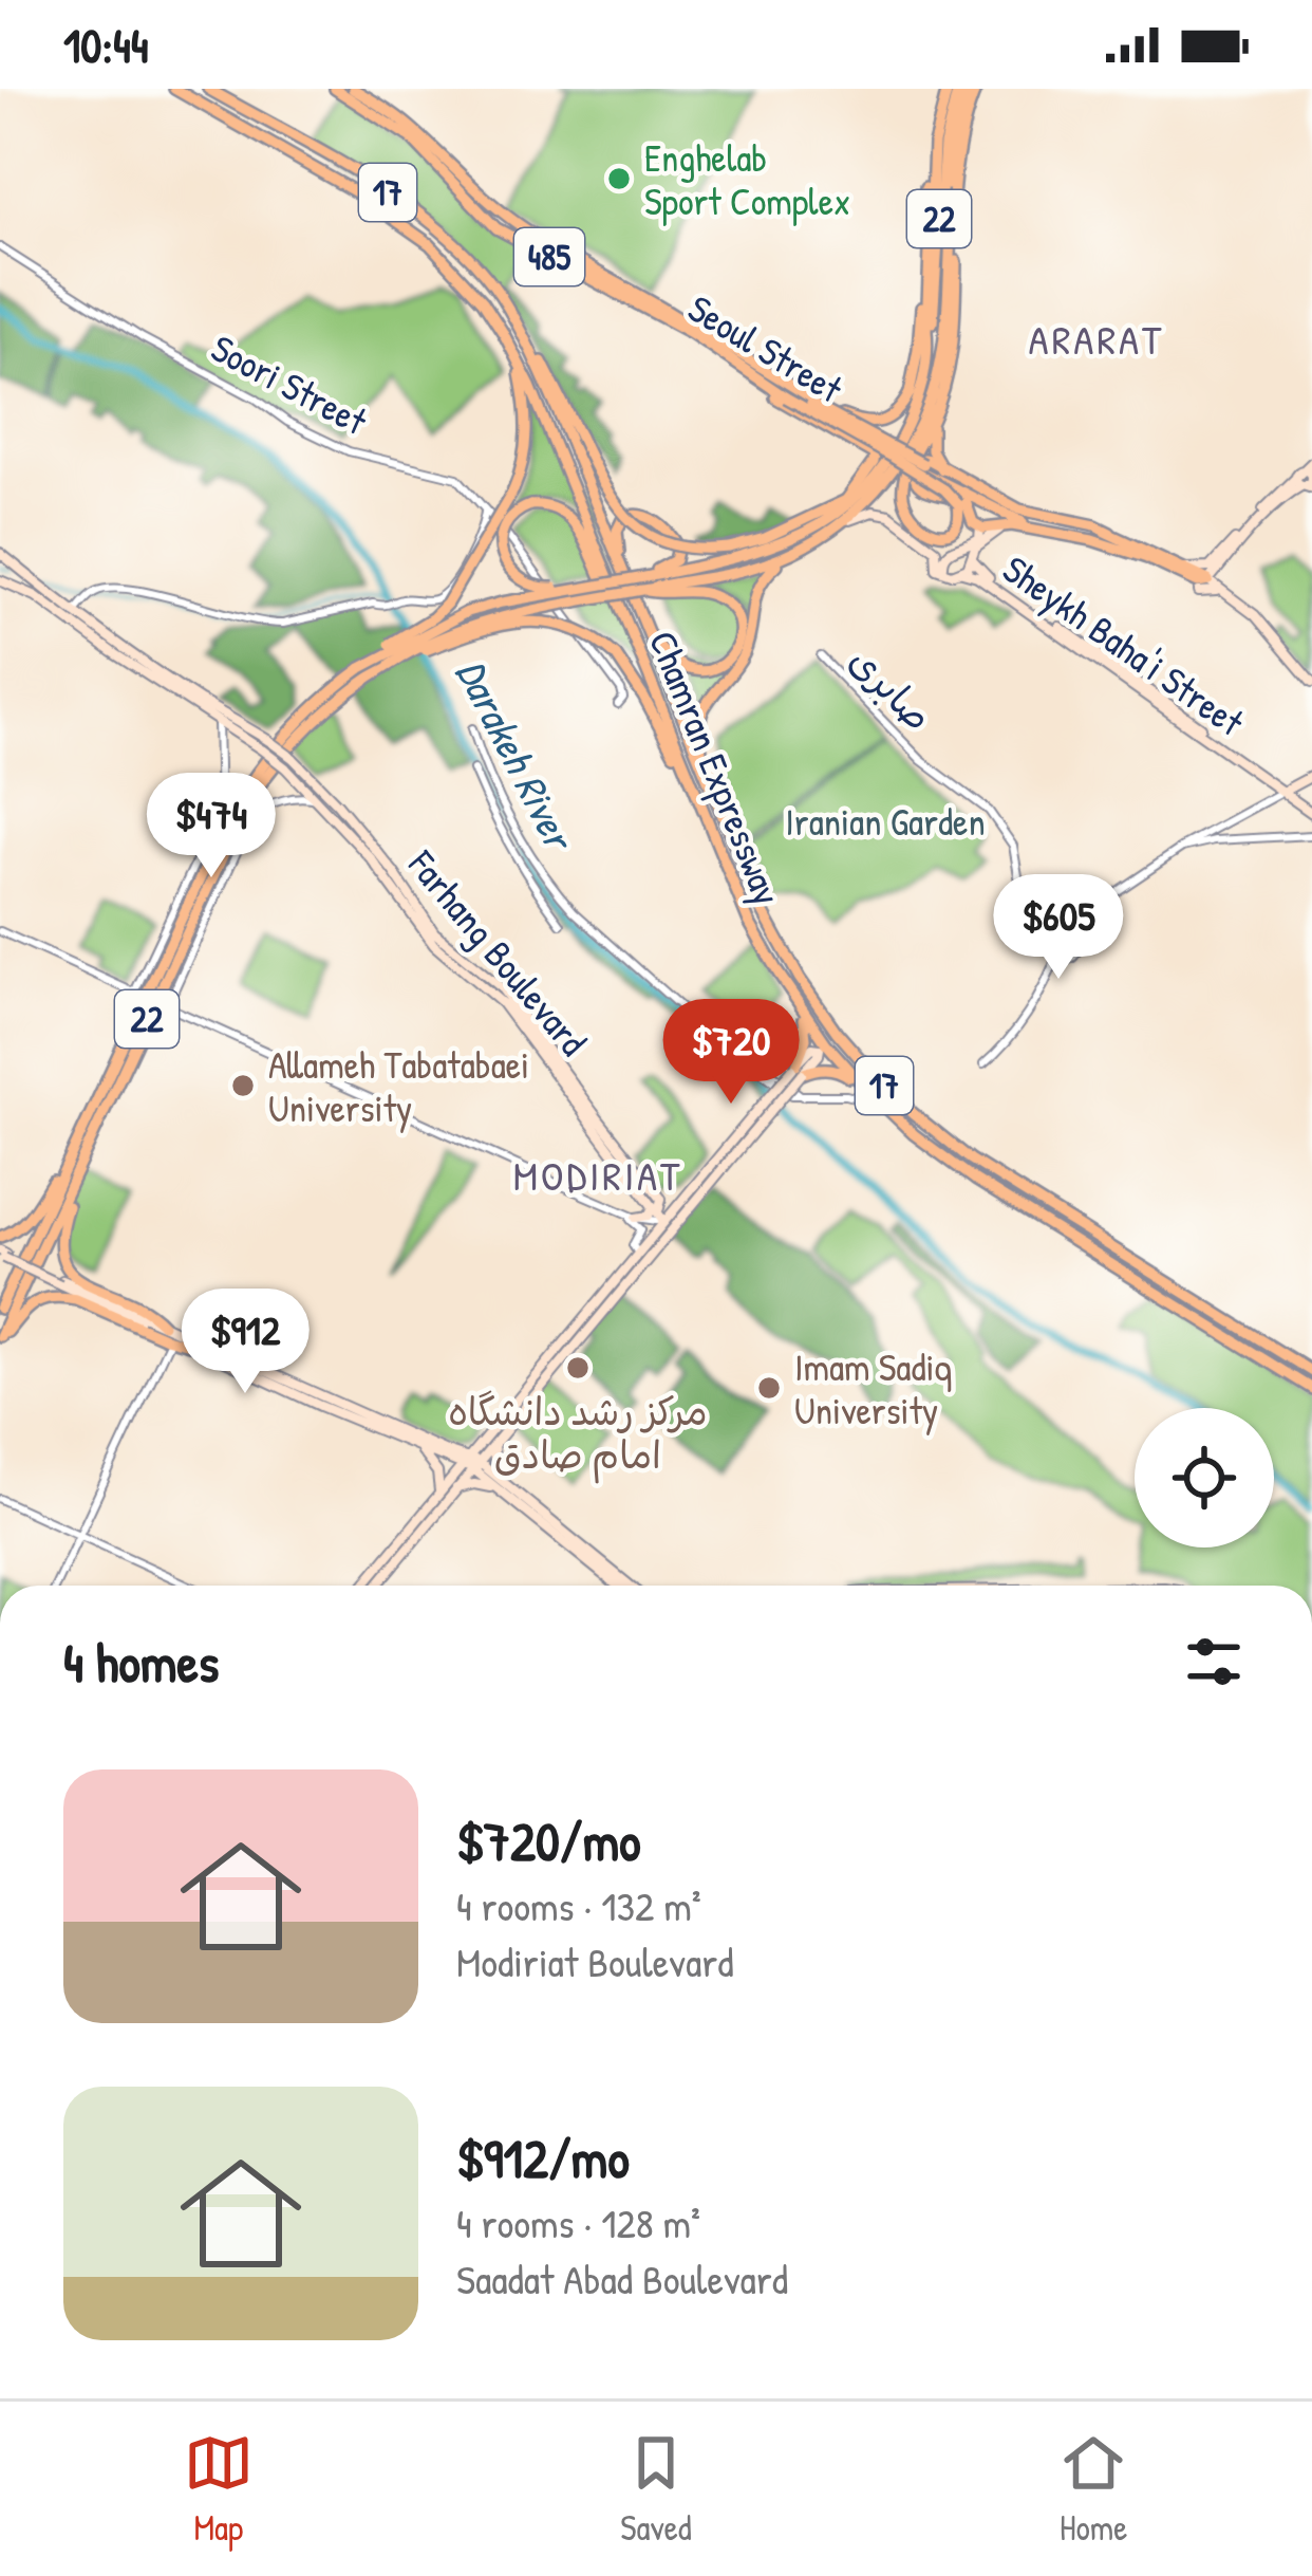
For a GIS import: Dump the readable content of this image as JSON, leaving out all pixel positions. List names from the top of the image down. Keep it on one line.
{"streets":{"main road":["17","22","485","Seoul Street","Sheykh Baha'i Street","Chamran Expressway","Farhang Boulevard"],"street":["Soori Street","صابری"]},"districts":["ARARAT","MODIRIAT"],"water":["Darakeh River"],"parks":["Iranian Garden"],"places":["Enghelab Sport Complex","Allameh Tabatabaei University","مرکز رشد دانشگاه امام صادق","Imam Sadiq University"],"page":{"status":"10:44","price":["$474","$605","$720","$912"],"heading":"4 homes","list":[{"name":"$720/mo","note":"4 rooms · 132 m² · Modiriat Boulevard"},{"name":"$912/mo","note":"4 rooms · 128 m² · Saadat Abad Boulevard"}],"tabs":["Map","Saved","Home"]}}
